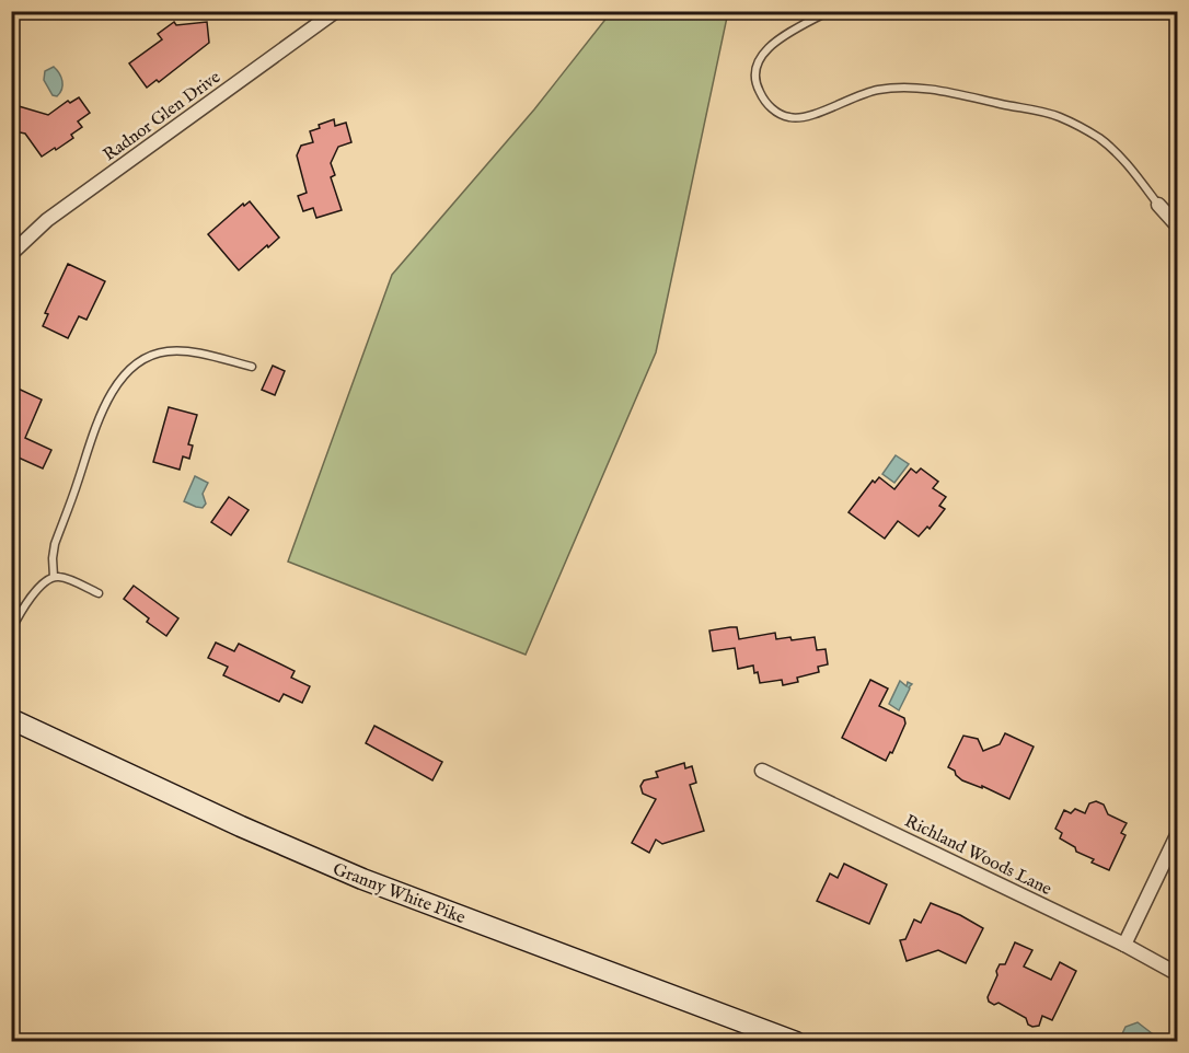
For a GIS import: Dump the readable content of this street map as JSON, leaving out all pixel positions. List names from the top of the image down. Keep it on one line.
{"streets":{"main road":["Granny White Pike"],"street":["Radnor Glen Drive","Richland Woods Lane"]}}
